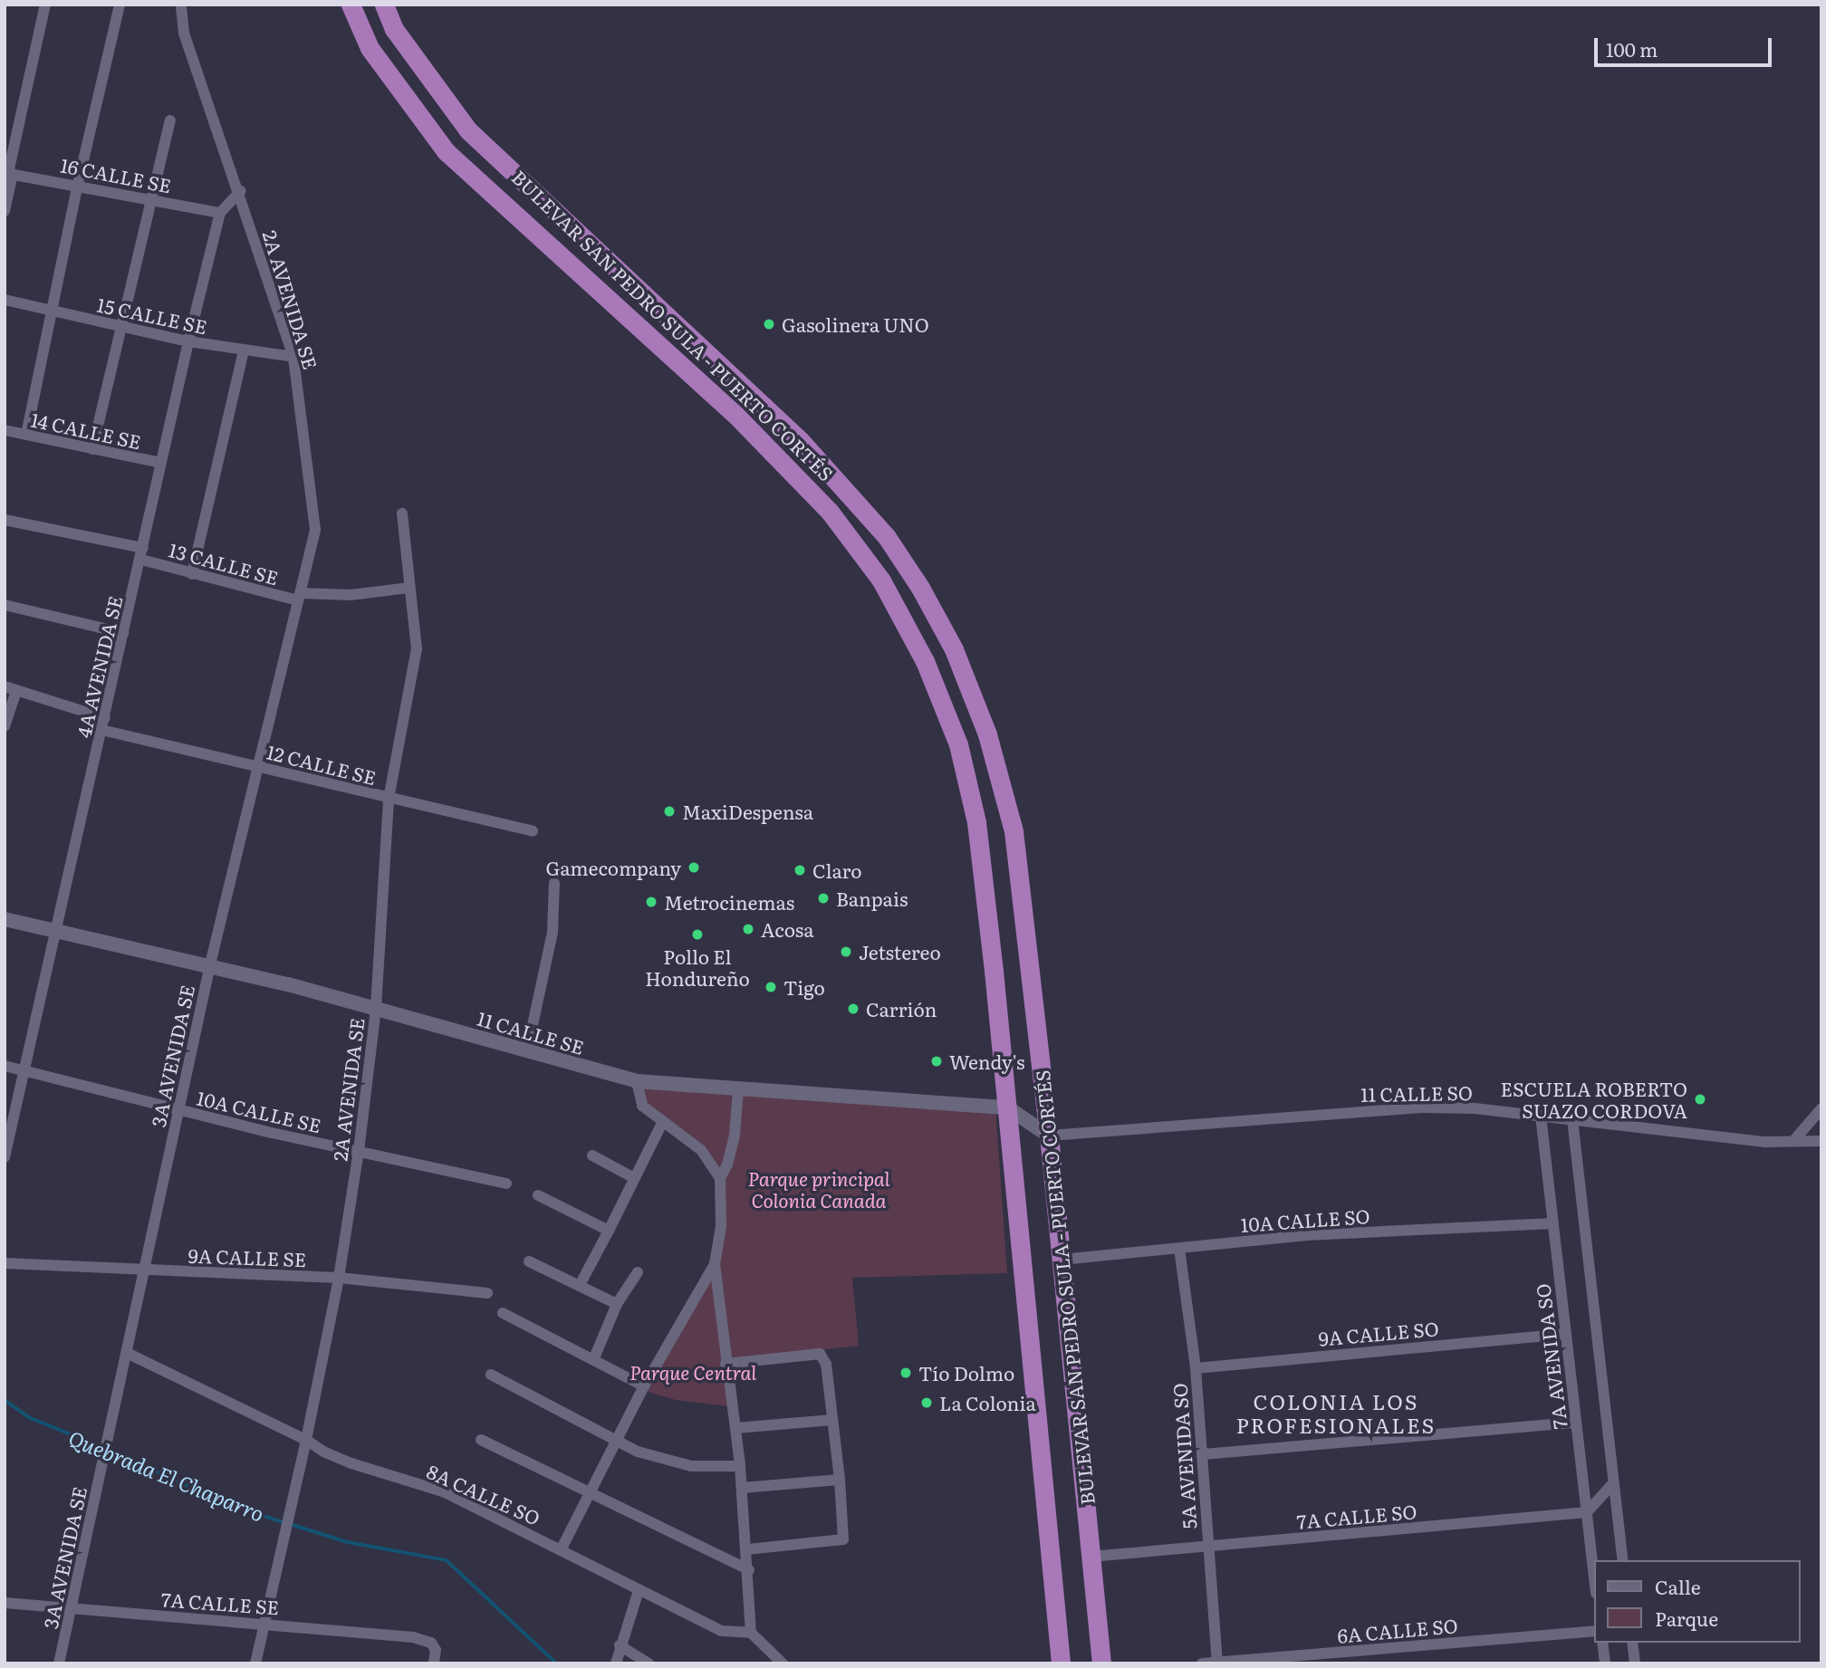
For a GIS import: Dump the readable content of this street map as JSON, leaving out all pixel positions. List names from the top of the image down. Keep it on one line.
{"streets":{"highway":["BULEVAR SAN PEDRO SULA - PUERTO CORTÉS"],"street":["16 CALLE SE","2A AVENIDA SE","15 CALLE SE","14 CALLE SE","13 CALLE SE","4A AVENIDA SE","12 CALLE SE","11 CALLE SE","3A AVENIDA SE","11 CALLE SO","10A CALLE SE","10A CALLE SO","9A CALLE SE","9A CALLE SO","7A AVENIDA SO","5A AVENIDA SO","8A CALLE SO","7A CALLE SO","7A CALLE SE","6A CALLE SO"]},"crossings":[["16 CALLE SE","4A AVENIDA SE"],["2A AVENIDA SE","15 CALLE SE"],["2A AVENIDA SE","13 CALLE SE"],["2A AVENIDA SE","4A AVENIDA SE"],["2A AVENIDA SE","12 CALLE SE"],["2A AVENIDA SE","11 CALLE SE"],["2A AVENIDA SE","3A AVENIDA SE"],["2A AVENIDA SE","10A CALLE SE"],["2A AVENIDA SE","9A CALLE SE"],["2A AVENIDA SE","8A CALLE SO"],["2A AVENIDA SE","7A CALLE SE"],["15 CALLE SE","4A AVENIDA SE"],["BULEVAR SAN PEDRO SULA - PUERTO CORTÉS","11 CALLE SE"],["BULEVAR SAN PEDRO SULA - PUERTO CORTÉS","11 CALLE SO"],["BULEVAR SAN PEDRO SULA - PUERTO CORTÉS","10A CALLE SO"],["BULEVAR SAN PEDRO SULA - PUERTO CORTÉS","7A CALLE SO"],["14 CALLE SE","4A AVENIDA SE"],["13 CALLE SE","4A AVENIDA SE"],["13 CALLE SE","3A AVENIDA SE"],["4A AVENIDA SE","12 CALLE SE"],["4A AVENIDA SE","11 CALLE SE"],["4A AVENIDA SE","10A CALLE SE"],["12 CALLE SE","3A AVENIDA SE"],["11 CALLE SE","3A AVENIDA SE"],["3A AVENIDA SE","10A CALLE SE"],["3A AVENIDA SE","9A CALLE SE"],["3A AVENIDA SE","8A CALLE SO"],["3A AVENIDA SE","7A CALLE SE"],["11 CALLE SO","7A AVENIDA SO"],["10A CALLE SO","7A AVENIDA SO"],["10A CALLE SO","5A AVENIDA SO"],["9A CALLE SO","7A AVENIDA SO"],["9A CALLE SO","5A AVENIDA SO"],["7A AVENIDA SO","7A CALLE SO"],["5A AVENIDA SO","7A CALLE SO"],["5A AVENIDA SO","6A CALLE SO"]],"districts":["COLONIA LOS PROFESIONALES"],"water":["Quebrada El Chaparro"],"parks":["Parque principal Colonia Canada","Parque Central"],"places":["Gasolinera UNO","MaxiDespensa","Gamecompany","Claro","Banpais","Metrocinemas","Acosa","Pollo El Hondureño","Jetstereo","Tigo","Carrión","Wendy's","ESCUELA ROBERTO SUAZO CORDOVA","Tío Dolmo","La Colonia"],"legend":["Calle","Parque"],"scale_bar":"100 m"}
